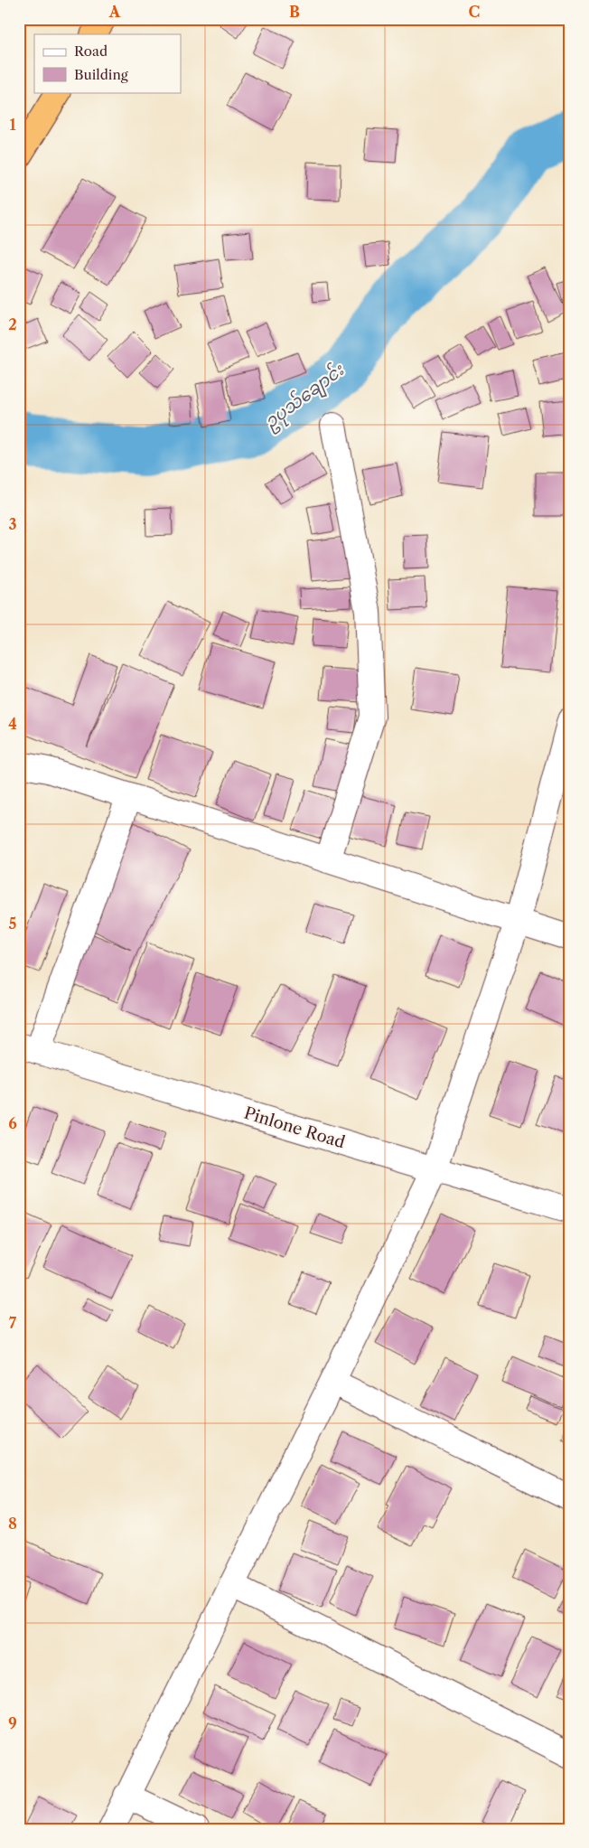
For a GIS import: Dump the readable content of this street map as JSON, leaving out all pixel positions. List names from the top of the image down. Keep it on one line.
{"streets":{"street":["Pinlone Road"]},"water":["ဥပုသ်ချောင်း"],"legend":["Road","Building"],"grid":{"columns":["A","B","C"],"rows":["1","2","3","4","5","6","7","8","9"]}}
